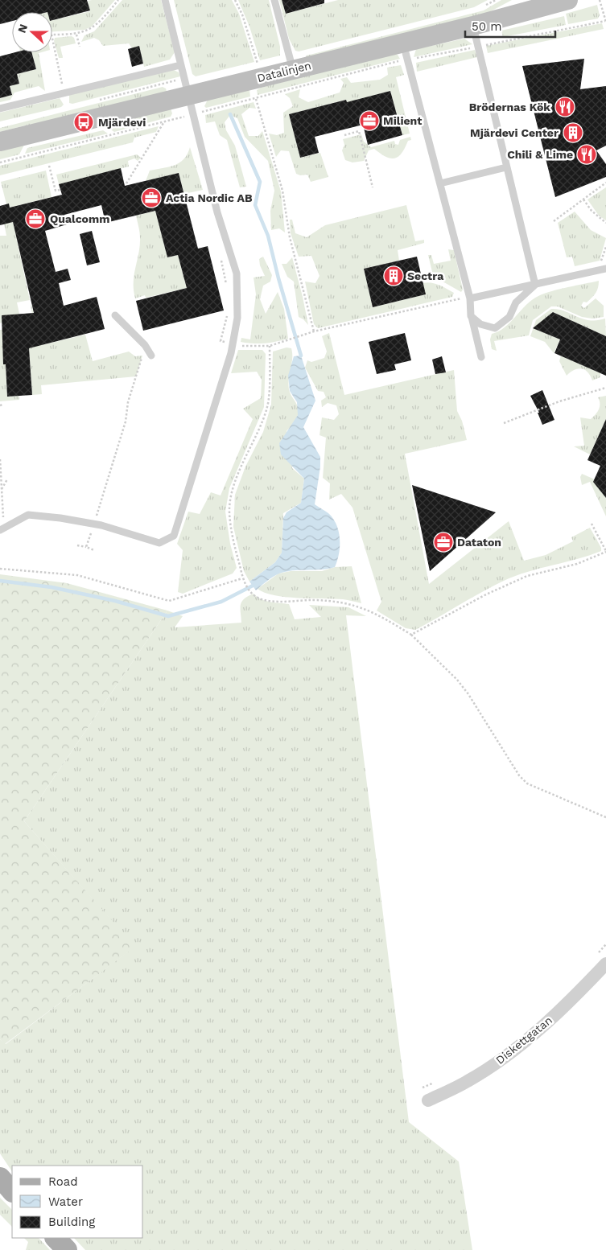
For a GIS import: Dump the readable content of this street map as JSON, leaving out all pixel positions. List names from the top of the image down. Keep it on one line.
{"streets":{"street":["Datalinjen","Diskettgatan"]},"places":{"restaurant":["Brödernas Kök","Chili & Lime"],"office":["Milient","Actia Nordic AB","Qualcomm","Dataton"],"bus stop":["Mjärdevi"],"building":["Mjärdevi Center","Sectra"]},"legend":["Road","Water","Building"],"scale_bar":"50 m","north":"left"}
